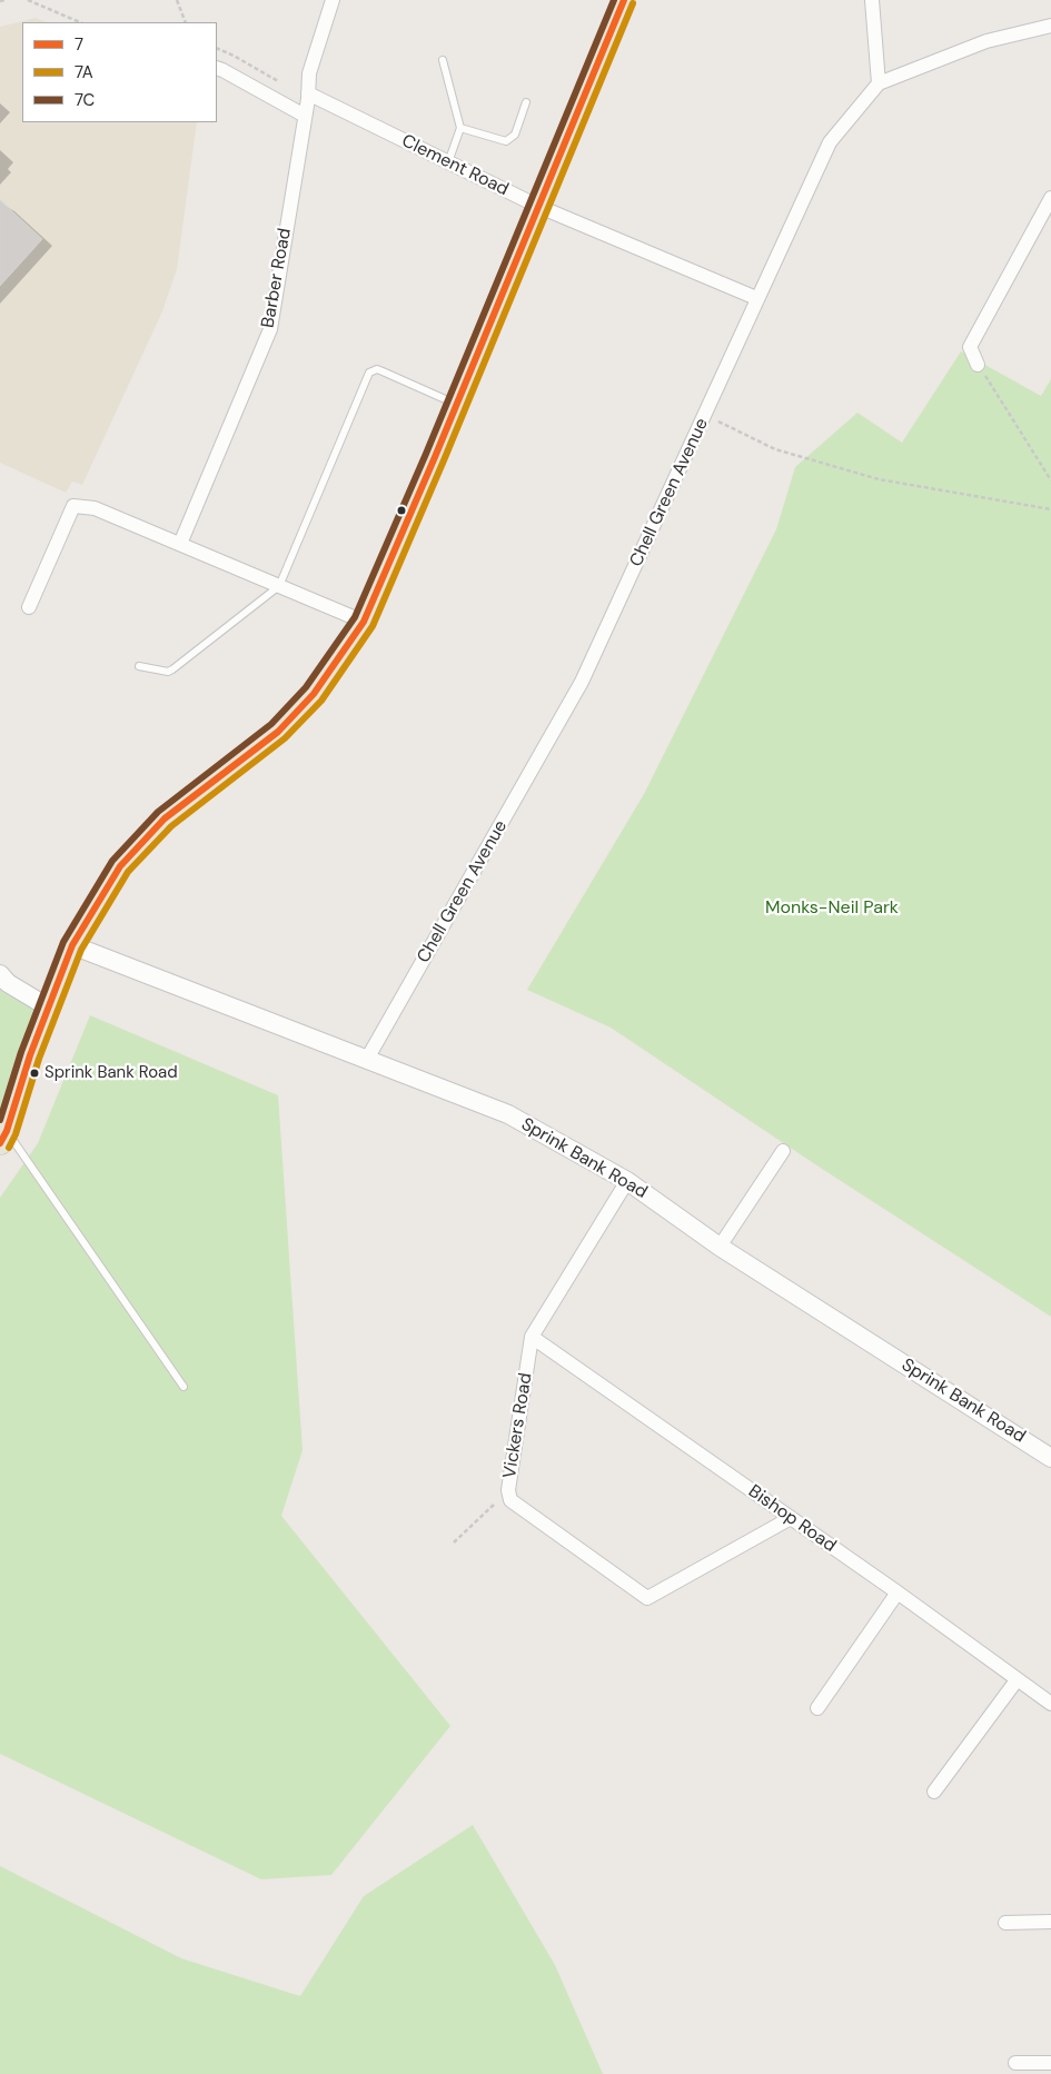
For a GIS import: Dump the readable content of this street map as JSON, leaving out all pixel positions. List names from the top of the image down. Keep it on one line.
{"streets":{"street":["Clement Road","Barber Road","Chell Green Avenue","Sprink Bank Road","Vickers Road","Bishop Road"]},"crossings":[["Clement Road","Barber Road"],["Clement Road","Chell Green Avenue"],["Chell Green Avenue","Sprink Bank Road"],["Sprink Bank Road","Vickers Road"],["Vickers Road","Bishop Road"]],"parks":["Monks-Neil Park"],"places":["Sprink Bank Road"],"lines":["transit line 7","transit line 7C","transit line 7A"],"legend":["7","7A","7C"]}
